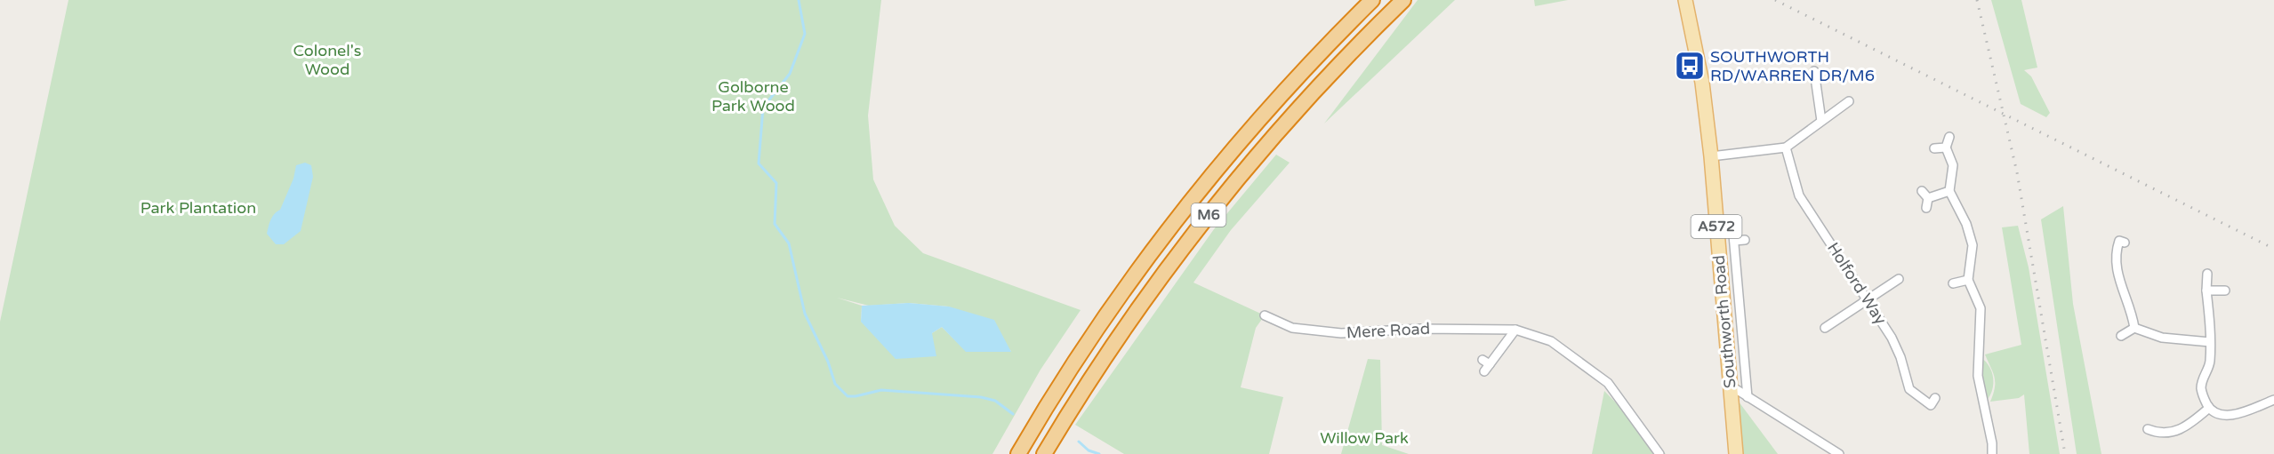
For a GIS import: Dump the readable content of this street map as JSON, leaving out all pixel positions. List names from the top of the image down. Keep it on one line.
{"streets":{"highway":["M6"],"main road":["A572","Southworth Road"],"street":["Holford Way","Mere Road"]},"parks":["Colonel's Wood","Golborne Park Wood","Park Plantation","Willow Park"],"places":{"bus stop":["SOUTHWORTH RD/WARREN DR/M6"]}}
